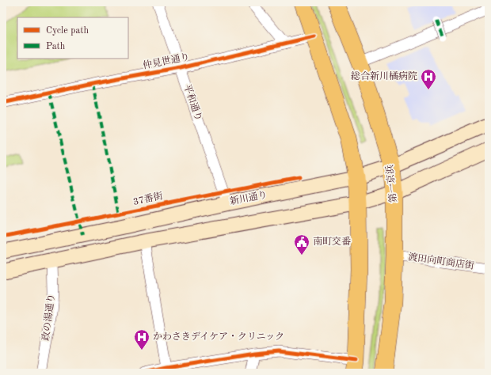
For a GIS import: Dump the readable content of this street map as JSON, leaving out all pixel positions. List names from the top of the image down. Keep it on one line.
{"streets":{"highway":["第一京浜"],"main road":["新川通り"],"street":["仲見世通り","平和通り","渡田向町商店街","政の湯通り"],"cycle path":["37番街"]},"crossings":[["仲見世通り","平和通り"],["平和通り","新川通り"],["第一京浜","新川通り"],["第一京浜","渡田向町商店街"]],"places":{"hospital":["総合新川橘病院","かわさきデイケア・クリニック"],"public building":["南町交番"]},"legend":["Cycle path","Path"]}
